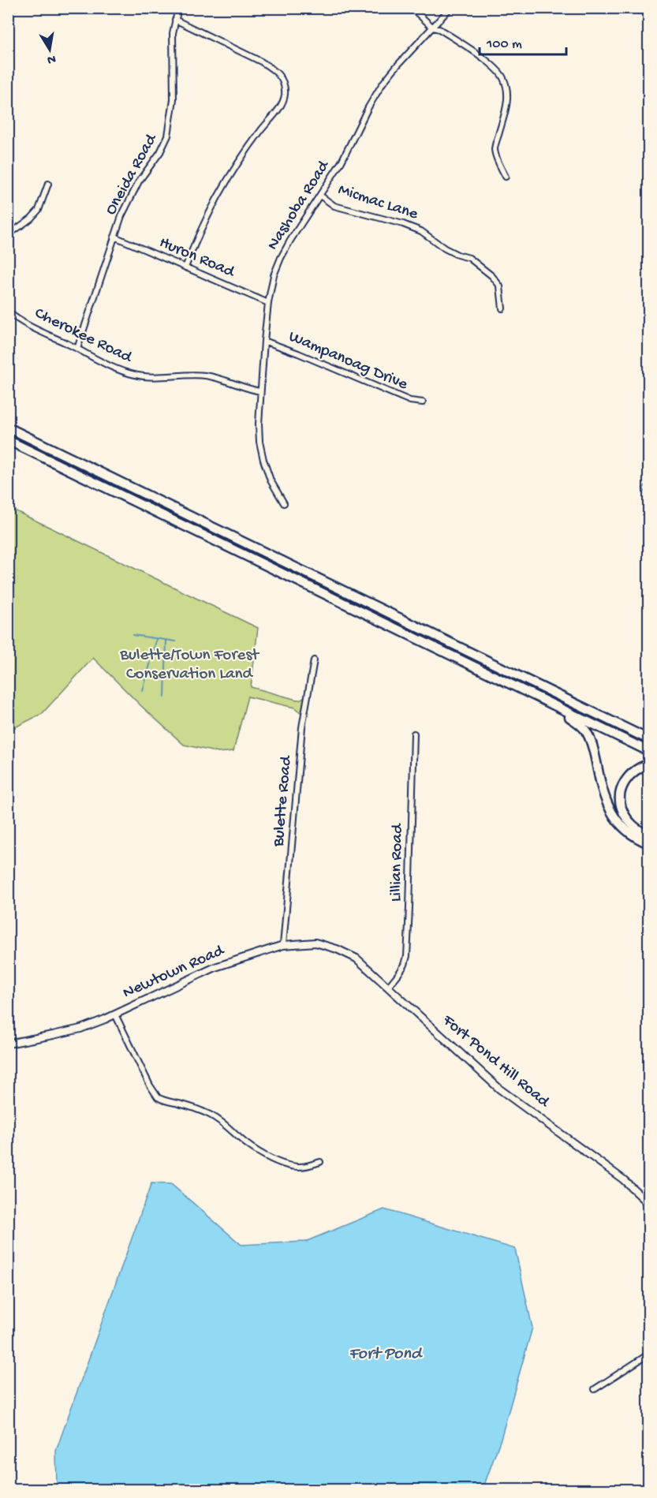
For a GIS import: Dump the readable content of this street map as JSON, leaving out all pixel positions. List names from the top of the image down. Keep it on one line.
{"streets":{"street":["Oneida Road","Micmac Lane","Nashoba Road","Huron Road","Cherokee Road","Wampanoag Drive","Bulette Road","Lillian Road","Newtown Road","Fort Pond Hill Road"]},"crossings":[["Oneida Road","Huron Road"],["Oneida Road","Cherokee Road"],["Micmac Lane","Nashoba Road"],["Nashoba Road","Huron Road"],["Nashoba Road","Cherokee Road"],["Nashoba Road","Wampanoag Drive"],["Bulette Road","Newtown Road"],["Lillian Road","Fort Pond Hill Road"],["Newtown Road","Fort Pond Hill Road"]],"water":["Fort Pond"],"parks":["Bulette/Town Forest Conservation Land"],"scale_bar":"100 m","north":"bottom"}
